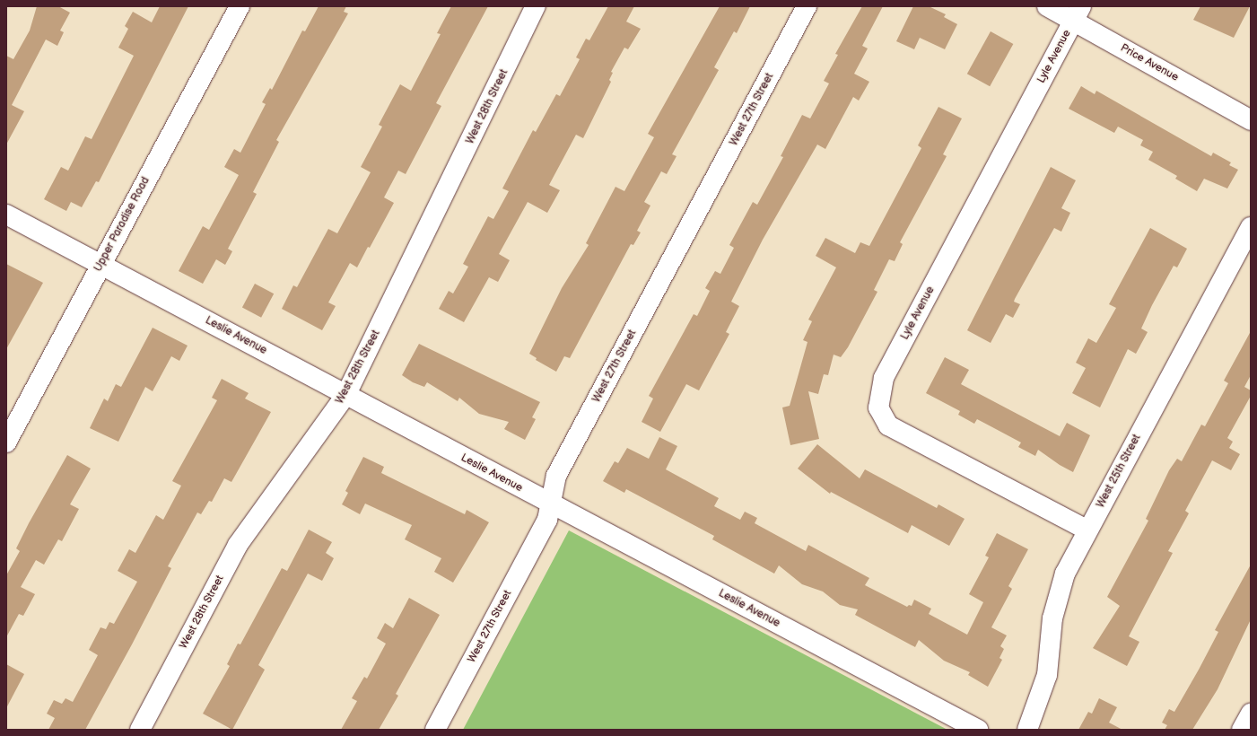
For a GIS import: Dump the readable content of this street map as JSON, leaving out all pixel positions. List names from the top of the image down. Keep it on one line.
{"streets":{"street":["Lyle Avenue","Price Avenue","West 28th Street","West 27th Street","Upper Paradise Road","Leslie Avenue","West 25th Street"]},"crossings":[["Lyle Avenue","Price Avenue"],["Lyle Avenue","West 25th Street"],["West 28th Street","Leslie Avenue"],["West 27th Street","Leslie Avenue"],["Upper Paradise Road","Leslie Avenue"]]}
